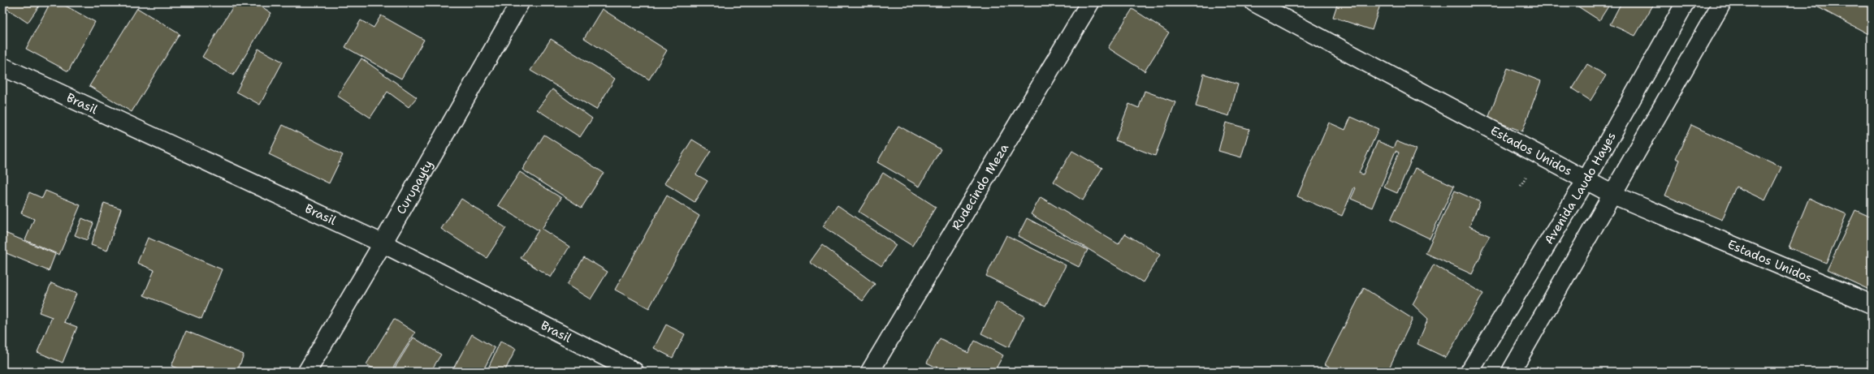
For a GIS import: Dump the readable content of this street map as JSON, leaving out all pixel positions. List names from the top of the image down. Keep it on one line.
{"streets":{"street":["Brasil","Estados Unidos","Rudecindo Meza","Curupayty","Avenida Laudo Hayes"]},"crossings":[["Brasil","Curupayty"],["Estados Unidos","Avenida Laudo Hayes"]]}
